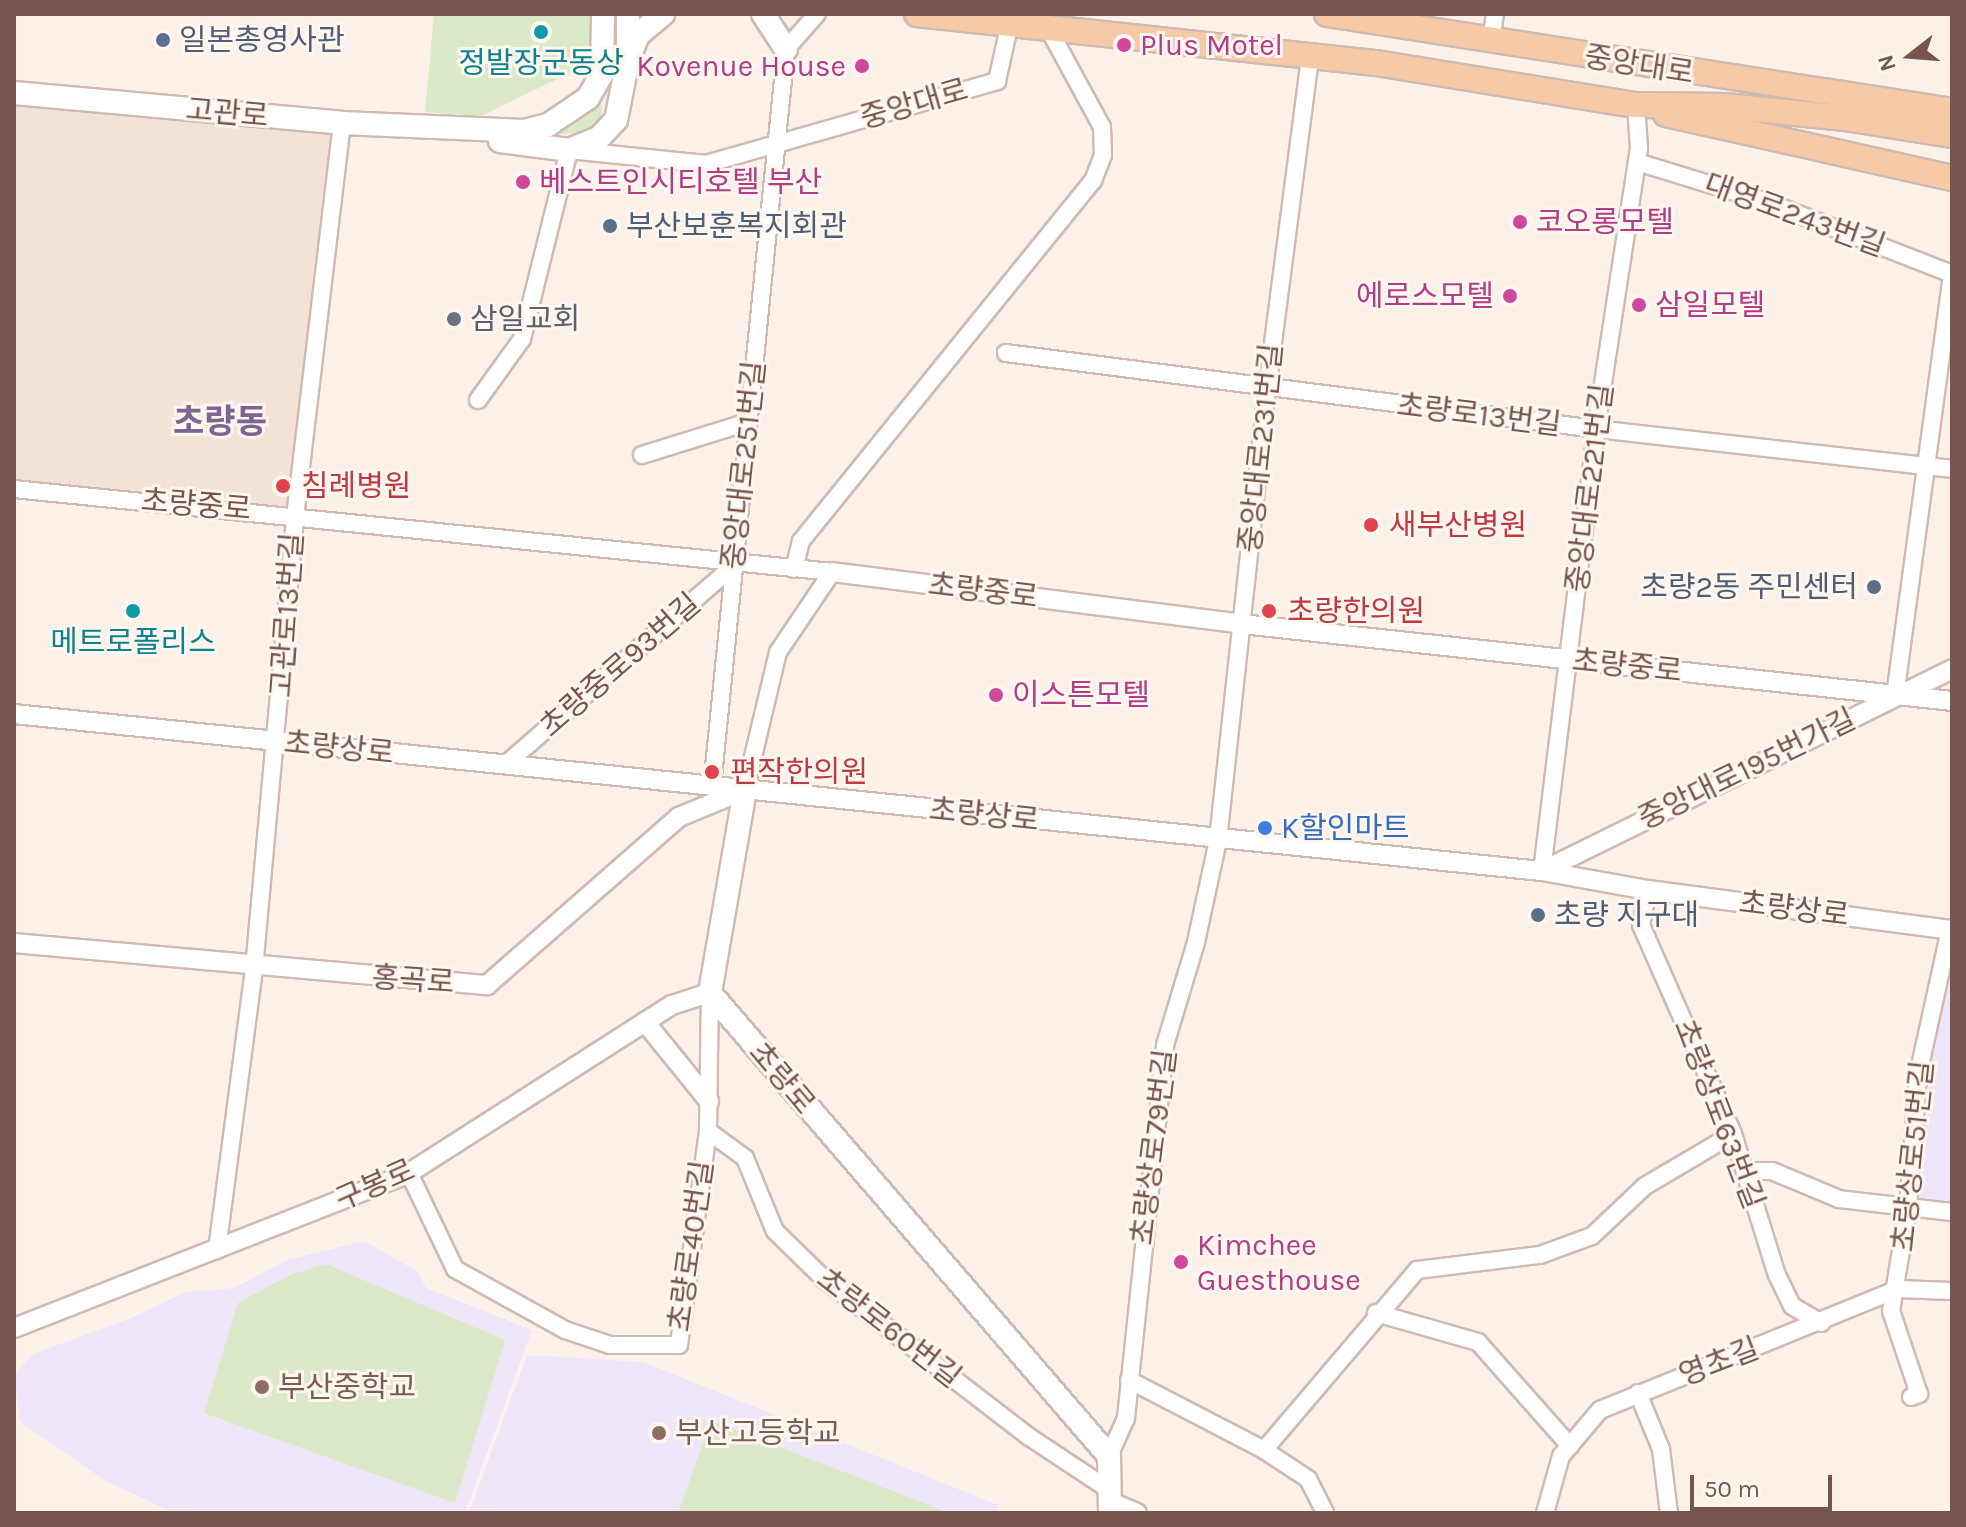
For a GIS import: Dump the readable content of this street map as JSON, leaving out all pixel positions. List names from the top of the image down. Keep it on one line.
{"streets":{"main road":["중앙대로","고관로","초량로"],"street":["대영로243번길","초량로13번길","중앙대로231번길","중앙대로251번길","중앙대로221번길","초량중로","고관로13번길","초량중로93번길","초량상로","중앙대로195번가길","홍곡로","초량상로63번길","초량상로79번길","초량상로51번길","구봉로","초량로40번길","초량로60번길","영초길"]},"crossings":[["중앙대로","중앙대로231번길"],["중앙대로","중앙대로251번길"],["중앙대로","중앙대로221번길"],["고관로","고관로13번길"],["대영로243번길","중앙대로221번길"],["초량로13번길","중앙대로231번길"],["초량로13번길","중앙대로221번길"],["중앙대로231번길","초량중로"],["중앙대로231번길","초량상로"],["중앙대로231번길","초량상로79번길"],["중앙대로251번길","초량중로"],["중앙대로251번길","초량중로93번길"],["중앙대로251번길","초량상로"],["중앙대로221번길","초량중로"],["중앙대로221번길","초량상로"],["중앙대로221번길","중앙대로195번가길"],["초량중로","고관로13번길"],["초량중로","초량중로93번길"],["초량중로","중앙대로195번가길"],["고관로13번길","초량상로"],["고관로13번길","홍곡로"],["고관로13번길","구봉로"],["초량중로93번길","초량상로"],["초량상로","중앙대로195번가길"],["초량상로","홍곡로"],["초량상로","초량상로63번길"],["초량상로","초량상로79번길"],["초량상로","초량상로51번길"],["초량로","초량상로79번길"],["초량로","구봉로"],["초량로","초량로40번길"],["초량상로63번길","영초길"],["초량상로51번길","영초길"],["구봉로","초량로40번길"],["초량로40번길","초량로60번길"]],"districts":["초량동"],"places":["정발장군동상","일본총영사관","Plus Motel","Kovenue House","베스트인시티호텔 부산","코오롱모텔","부산보훈복지회관","에로스모텔","삼일모텔","삼일교회","침례병원","새부산병원","초량2동 주민센터","메트로폴리스","초량한의원","이스튼모텔","편작한의원","K할인마트","초량 지구대","Kimchee Guesthouse","부산중학교","부산고등학교"],"scale_bar":"50 m","north":"left"}
